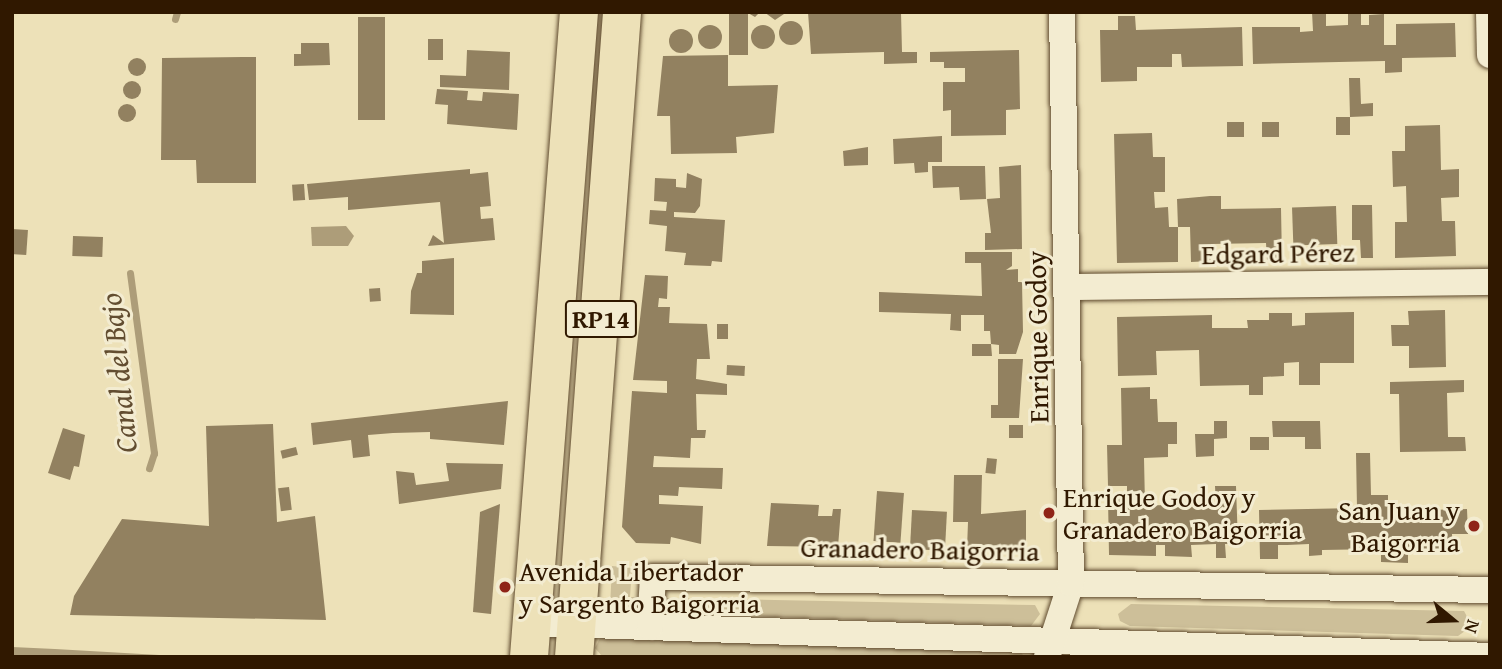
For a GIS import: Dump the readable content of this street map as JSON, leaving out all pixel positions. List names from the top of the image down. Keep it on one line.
{"streets":{"main road":["RP14"],"street":["Edgard Pérez","Enrique Godoy","Granadero Baigorria"]},"crossings":[["Edgard Pérez","Enrique Godoy"],["Enrique Godoy","Granadero Baigorria"]],"water":["Canal del Bajo"],"places":["Enrique Godoy y Granadero Baigorria","San Juan y Baigorria","Avenida Libertador y Sargento Baigorria"],"north":"right"}
